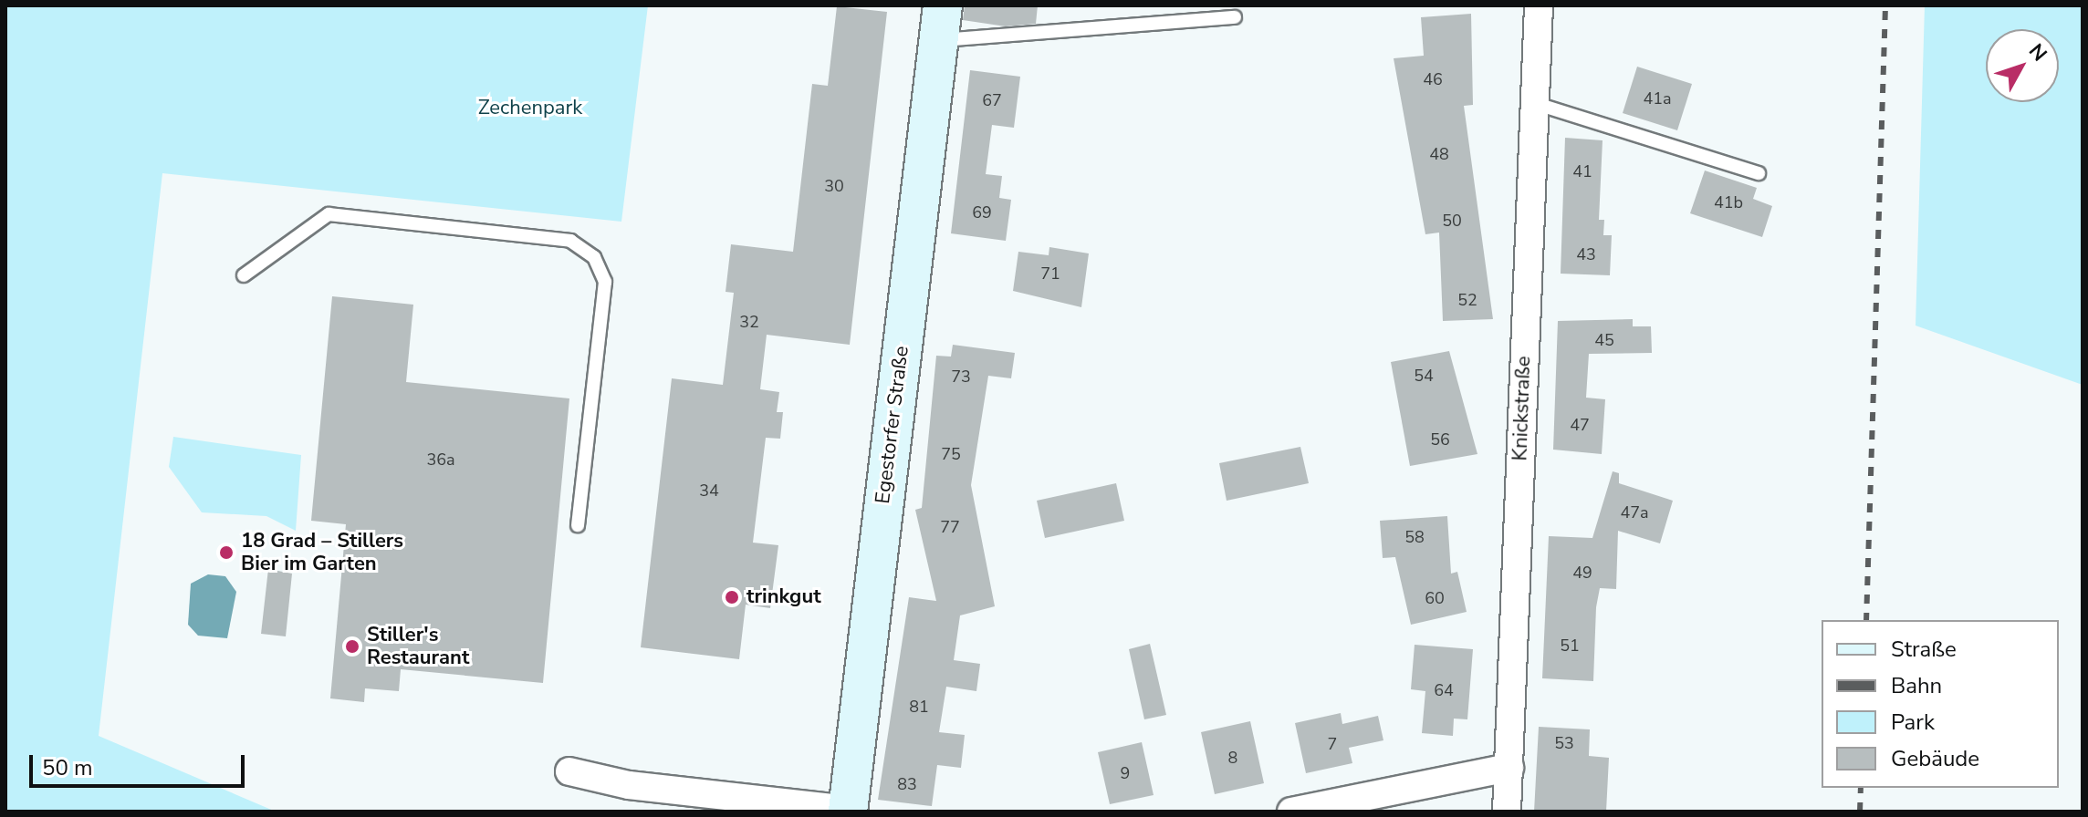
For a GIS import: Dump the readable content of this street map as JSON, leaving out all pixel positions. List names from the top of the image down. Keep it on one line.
{"streets":{"main road":["Egestorfer Straße"],"street":["Knickstraße"]},"parks":["Zechenpark"],"places":["18 Grad – Stillers Bier im Garten","trinkgut","Stiller's Restaurant"],"house_numbers":["46","41a","67","48","41","30","41b","69","50","43","71","52","32","45","54","73","47","56","75","36a","34","47a","77","58","49","60","51","64","81","53","7","8","9","83"],"legend":["Straße","Bahn","Park","Gebäude"],"scale_bar":"50 m","north":"top right"}
